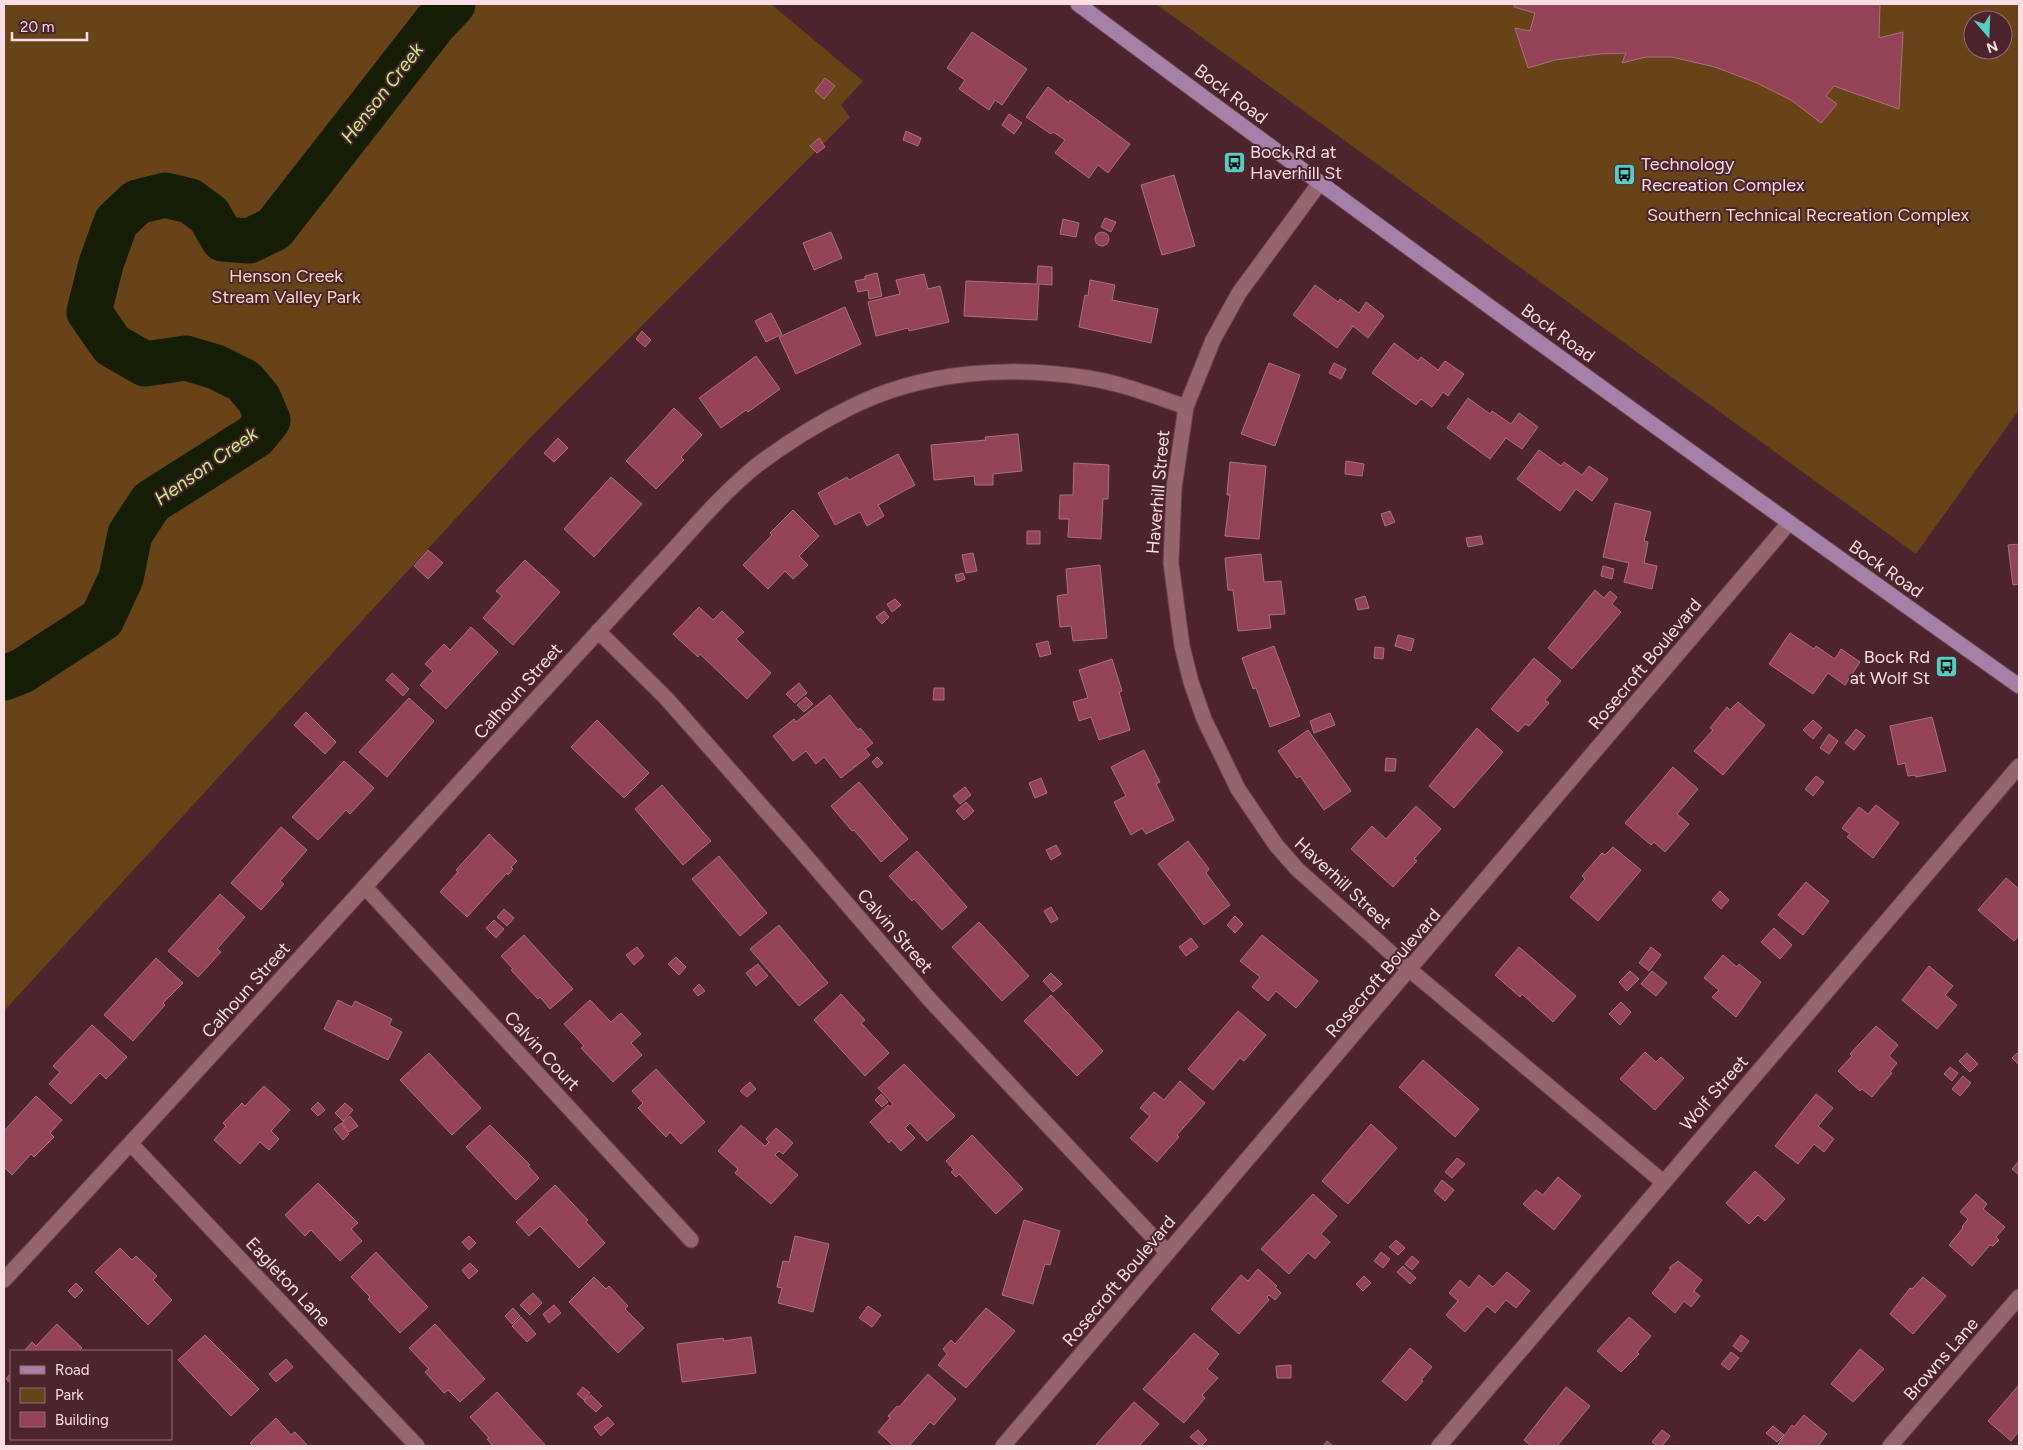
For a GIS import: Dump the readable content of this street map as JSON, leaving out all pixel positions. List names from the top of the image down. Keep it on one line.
{"streets":{"main road":["Bock Road"],"street":["Haverhill Street","Rosecroft Boulevard","Calhoun Street","Calvin Street","Calvin Court","Wolf Street","Eagleton Lane","Browns Lane"]},"crossings":[["Bock Road","Haverhill Street"],["Bock Road","Rosecroft Boulevard"],["Haverhill Street","Rosecroft Boulevard"],["Haverhill Street","Calhoun Street"],["Haverhill Street","Wolf Street"],["Rosecroft Boulevard","Calvin Street"],["Calhoun Street","Calvin Street"],["Calhoun Street","Calvin Court"],["Calhoun Street","Eagleton Lane"]],"water":["Henson Creek"],"parks":["Southern Technical Recreation Complex","Henson Creek Stream Valley Park"],"places":{"bus stop":["Bock Rd at Haverhill St","Technology Recreation Complex","Bock Rd at Wolf St"]},"legend":["Road","Park","Building"],"scale_bar":"20 m","north":"bottom"}
